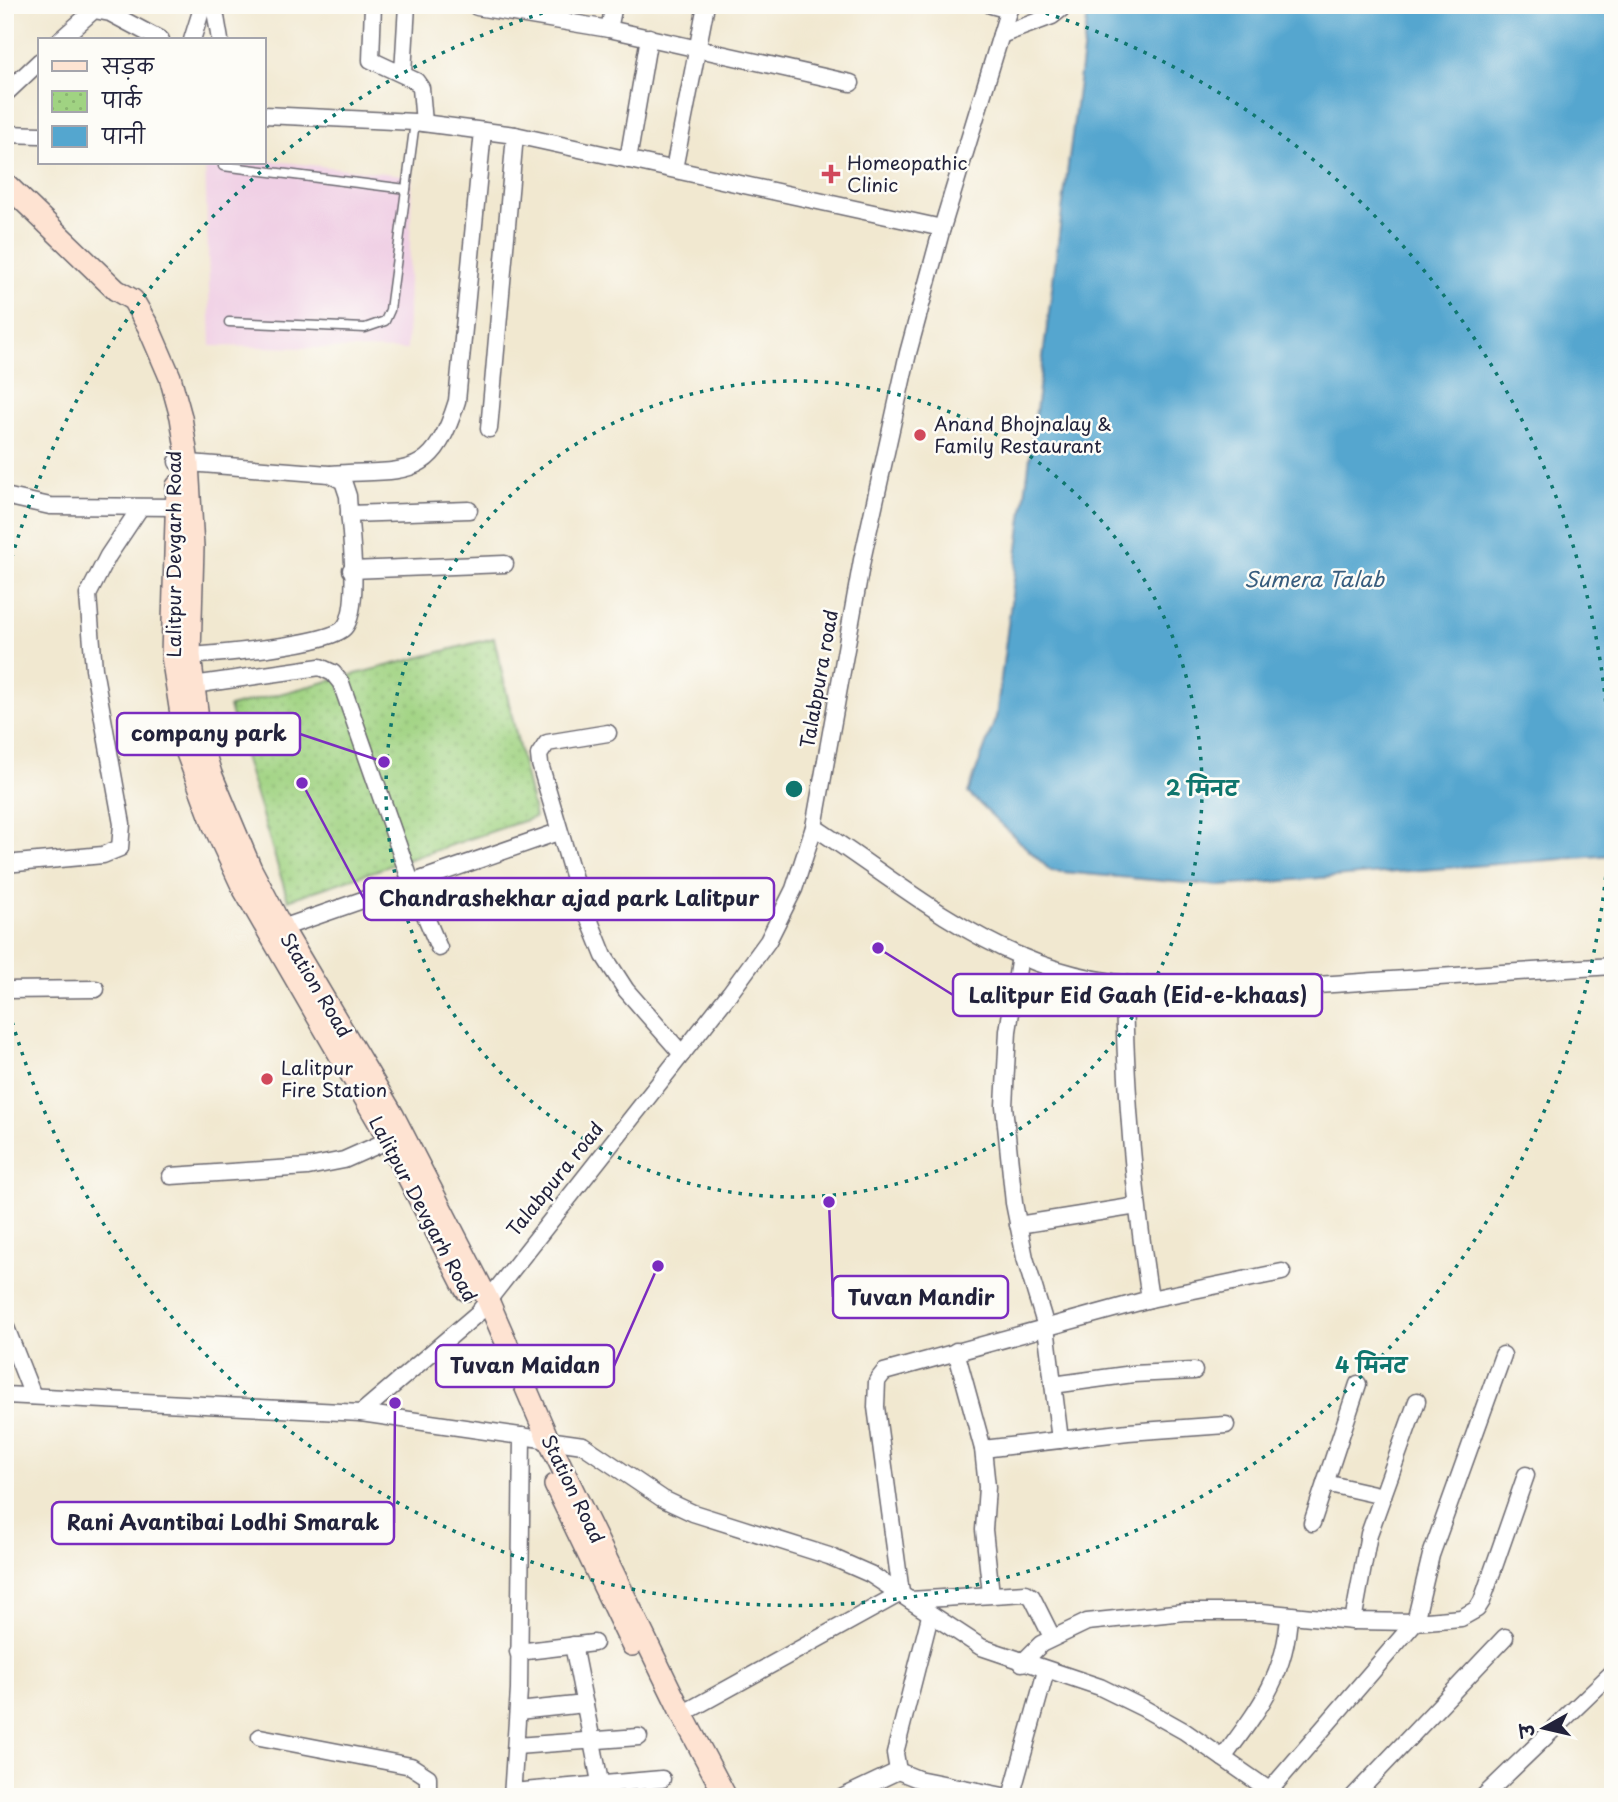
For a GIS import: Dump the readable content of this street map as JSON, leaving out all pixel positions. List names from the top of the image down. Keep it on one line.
{"streets":{"main road":["Lalitpur Devgarh Road","Station Road"],"street":["Talabpura road"]},"crossings":[["Lalitpur Devgarh Road","Talabpura road"],["Lalitpur Devgarh Road","Station Road"],["Talabpura road","Station Road"]],"water":["Sumera Talab"],"places":{"health":["Homeopathic Clinic"],"other":["Anand Bhojnalay & Family Restaurant","company park","Chandrashekhar ajad park Lalitpur","Lalitpur Eid Gaah (Eid-e-khaas)","Lalitpur Fire Station","Tuvan Mandir","Tuvan Maidan","Rani Avantibai Lodhi Smarak"]},"legend":["सड़क","पार्क","पानी"],"north":"left","rings":["2 मिनट","4 मिनट"]}
